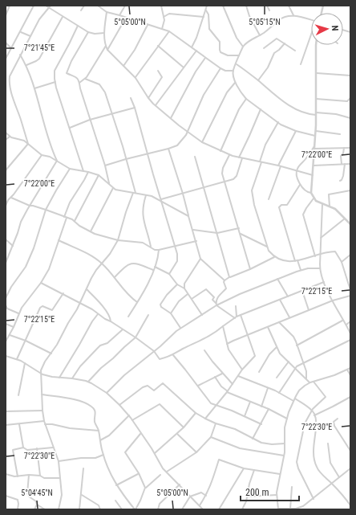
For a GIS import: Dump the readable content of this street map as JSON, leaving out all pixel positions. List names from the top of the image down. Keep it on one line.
{"scale_bar":"200 m","north":"right","coordinates":["5°05'00\"N","5°05'15\"N","7°21'45\"E","7°22'00\"E","7°22'15\"E","7°22'30\"E","5°04'45\"N"]}
